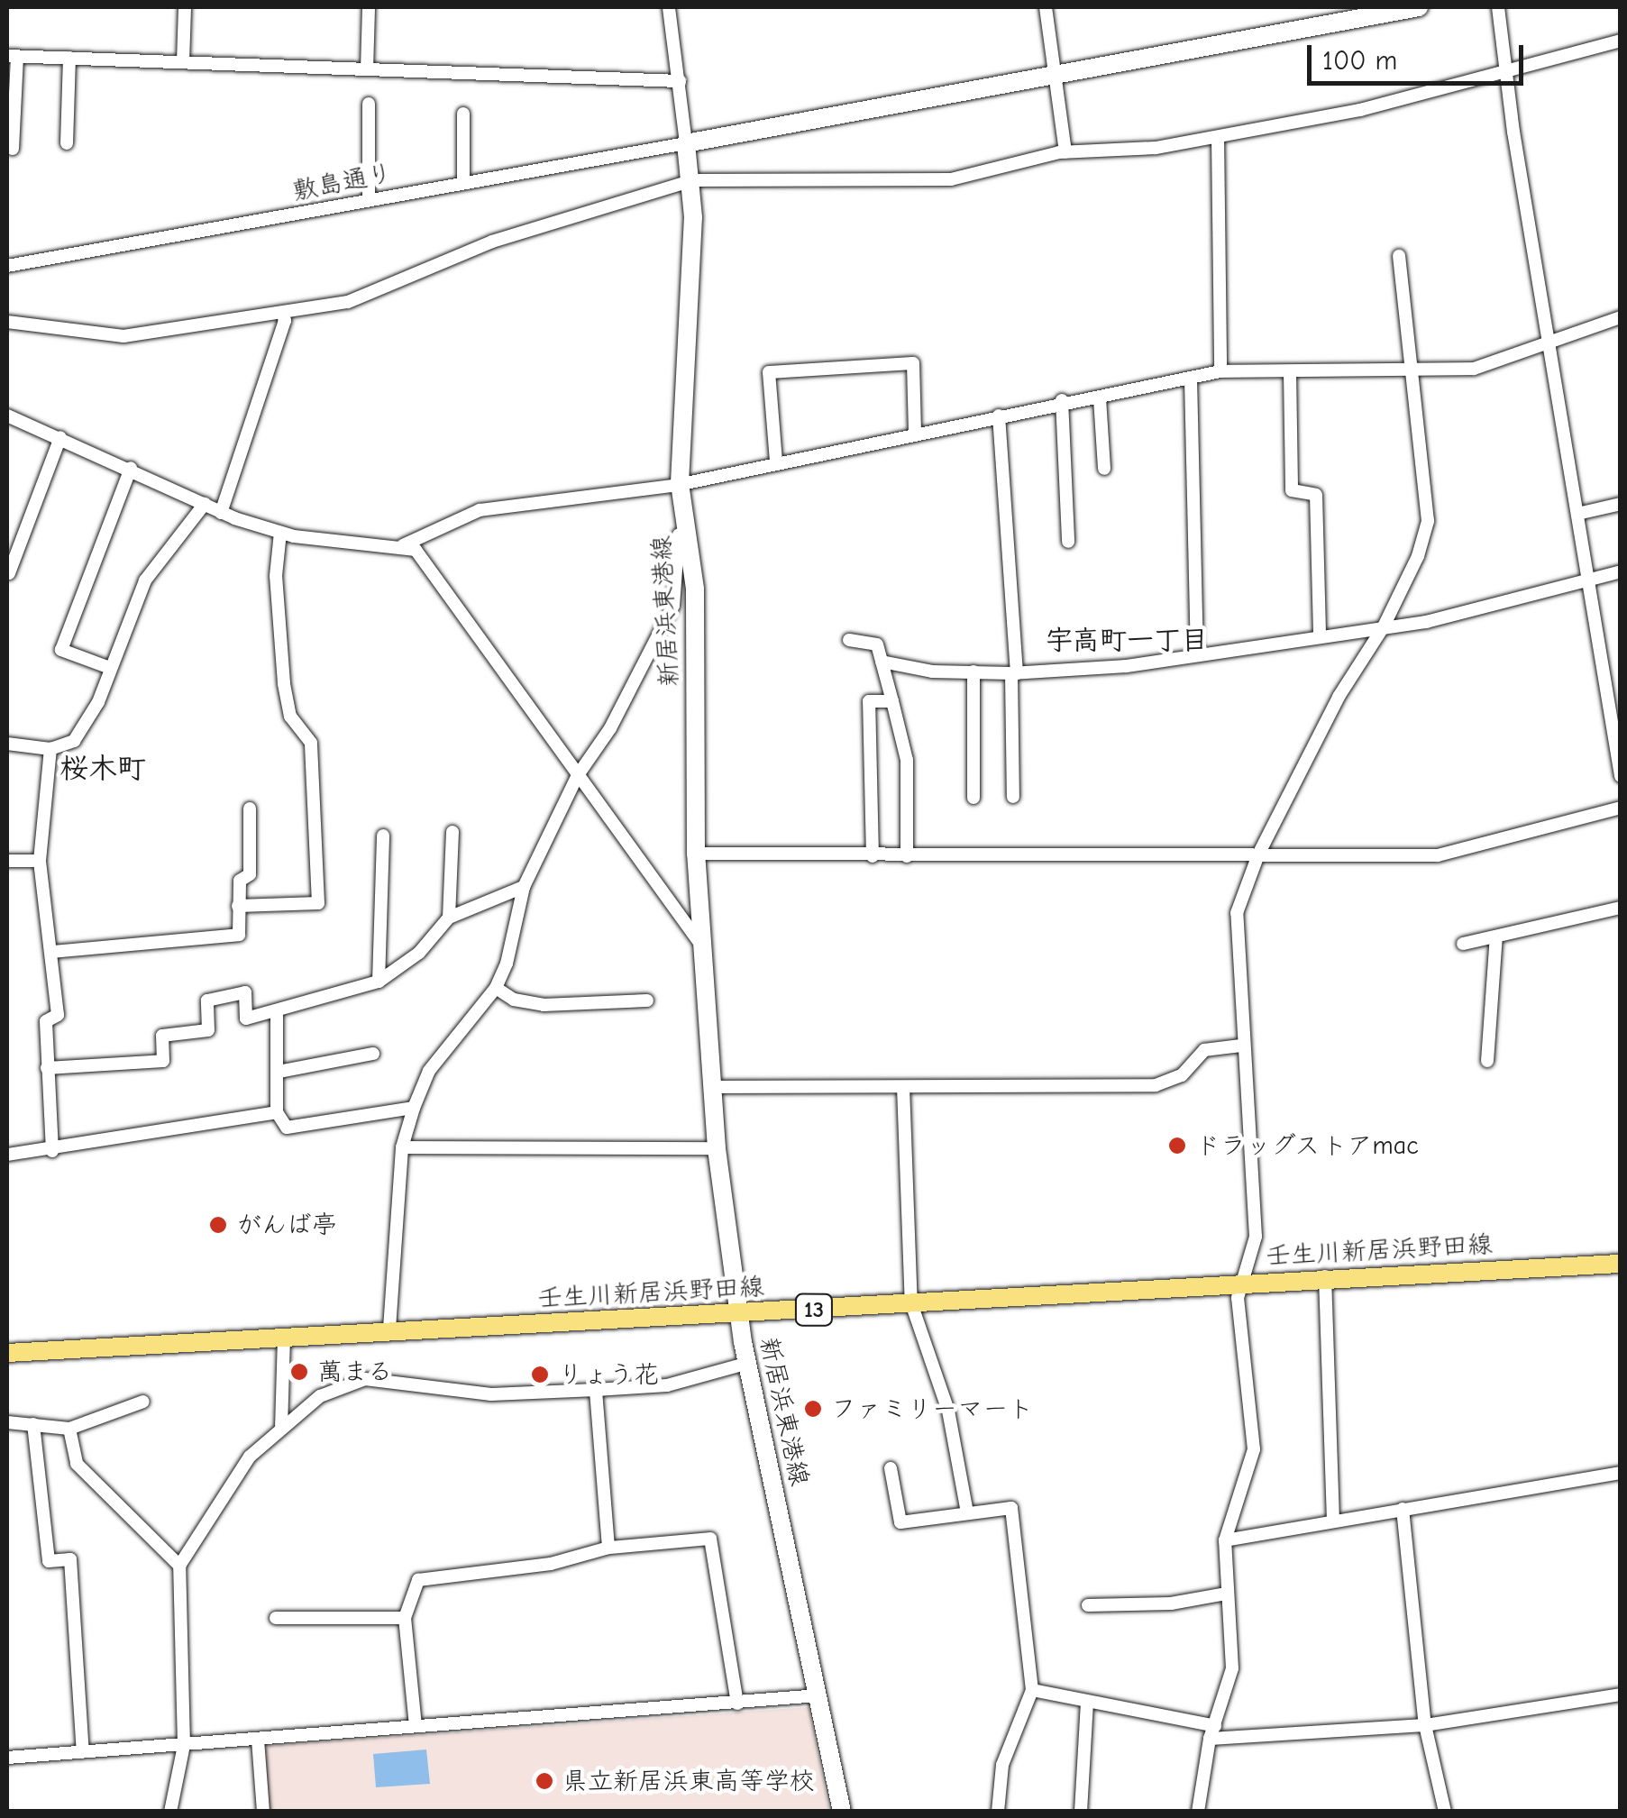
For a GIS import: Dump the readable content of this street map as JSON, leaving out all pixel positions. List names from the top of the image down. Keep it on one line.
{"streets":{"main road":["新居浜東港線","壬生川新居浜野田線","13"],"street":["敷島通り"]},"crossings":[["敷島通り","新居浜東港線"],["新居浜東港線","壬生川新居浜野田線"]],"districts":["宇高町一丁目","桜木町"],"places":["ドラッグストアmac","がんば亭","萬まる","りょう花","ファミリーマート","県立新居浜東高等学校"],"scale_bar":"100 m"}
